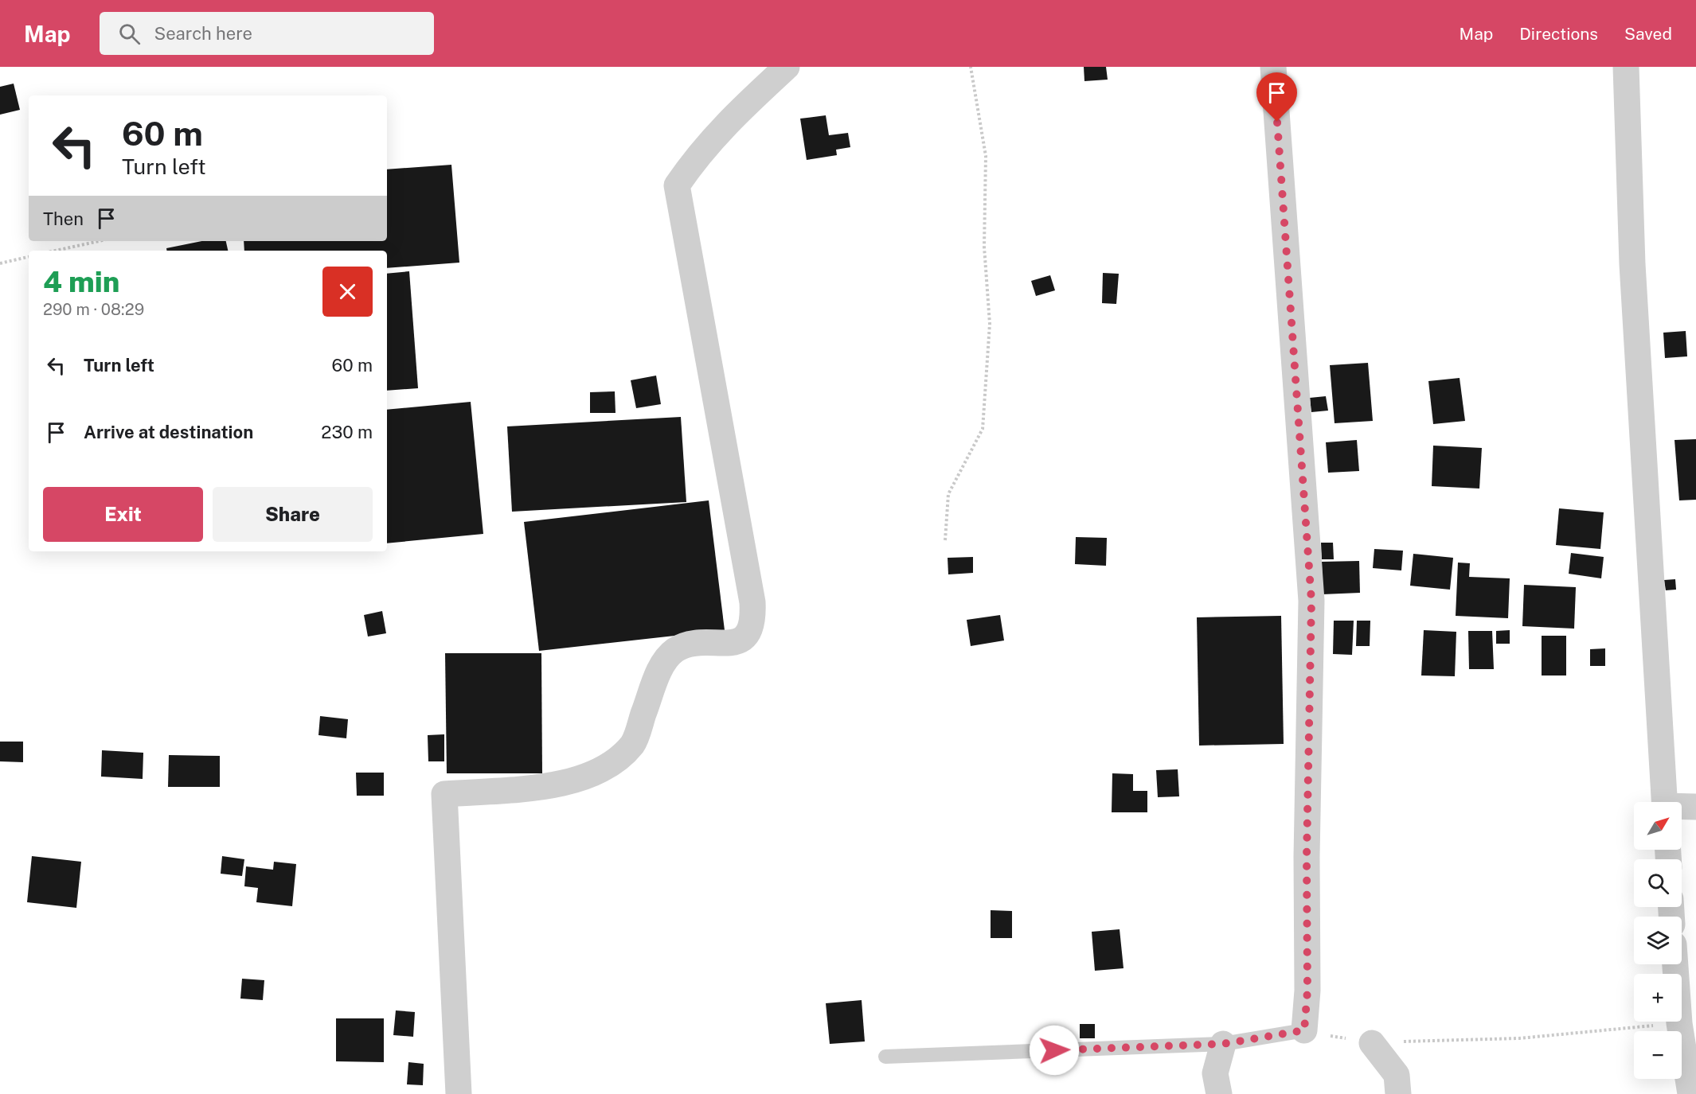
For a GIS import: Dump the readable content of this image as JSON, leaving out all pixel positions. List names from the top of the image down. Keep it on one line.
{"north":"top right","page":{"header":"Map","search":"Search here","nav":["Map","Directions","Saved"],"turn":["60 m","Turn left"],"then":"Then","heading":["4 min","290 m · 08:29"],"list":[{"name":"Turn left","value":"60 m"},{"name":"Arrive at destination","value":"230 m"}],"buttons":["Exit","Share"],"map_buttons":["+","−"]}}
